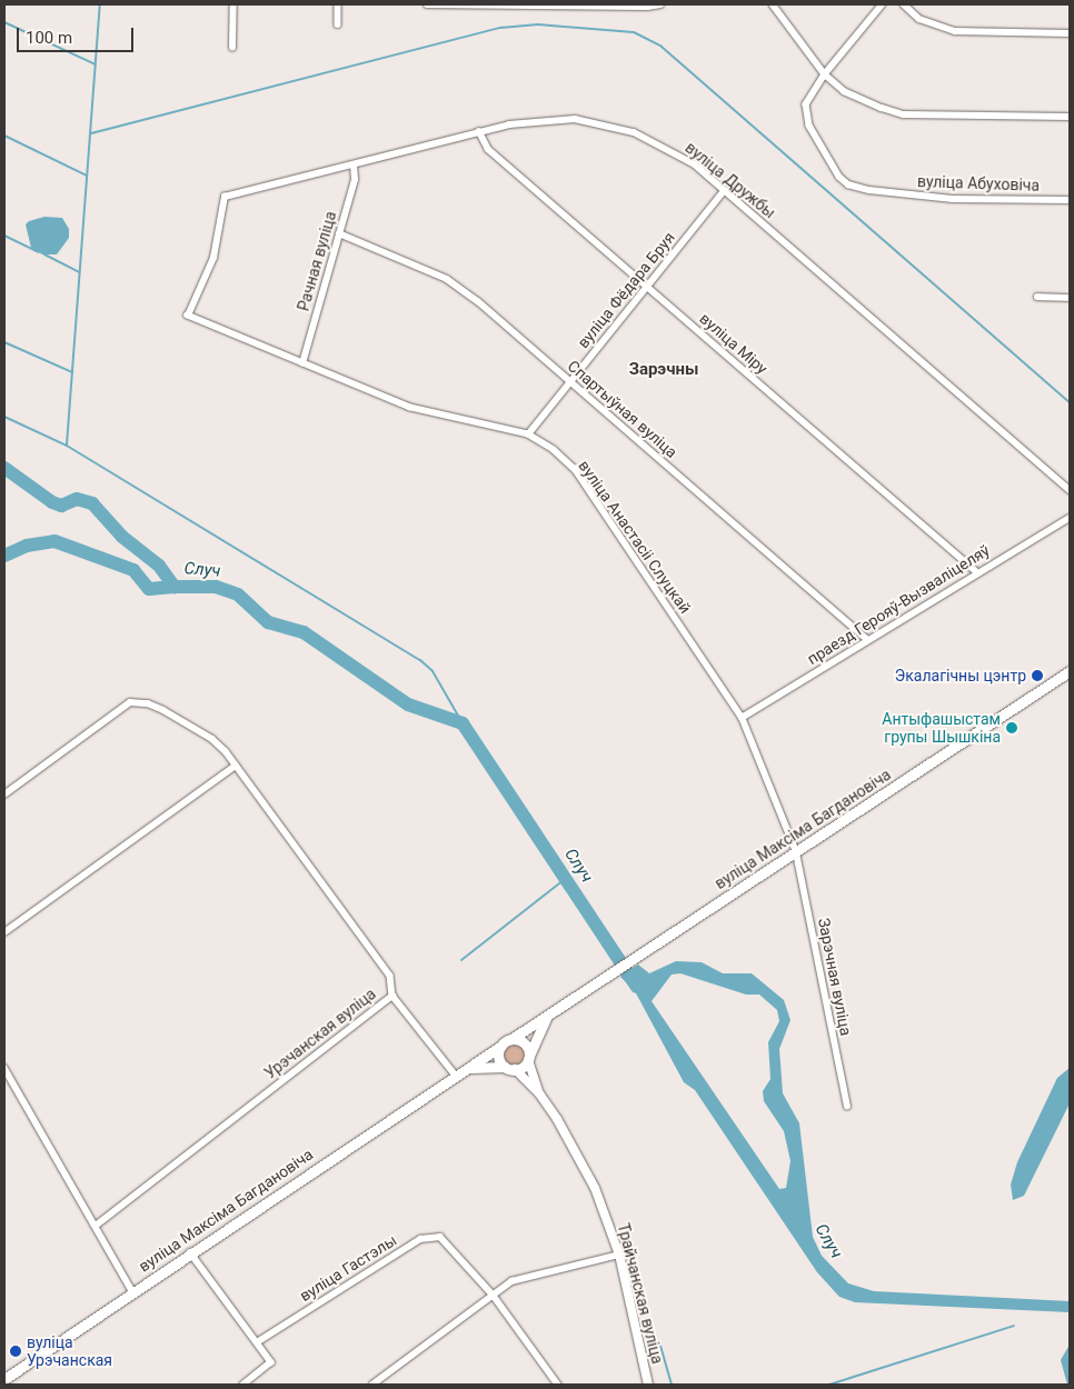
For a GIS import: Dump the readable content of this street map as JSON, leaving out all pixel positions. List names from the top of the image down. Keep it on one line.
{"streets":{"main road":["вуліца Максіма Багдановіча"],"street":["вуліца Дружбы","вуліца Абуховіча","Рачная вуліца","вуліца Фёдара Бруя","вуліца Міру","Спартыўная вуліца","вуліца Анастасіі Слуцкай","праезд Герояў-Вызваліцеляў","Зарэчная вуліца","Урэчанская вуліца","вуліца Гастэлы","Трайчанская вуліца"]},"crossings":[["вуліца Дружбы","Рачная вуліца"],["вуліца Дружбы","вуліца Фёдара Бруя"],["вуліца Дружбы","вуліца Міру"],["вуліца Дружбы","вуліца Анастасіі Слуцкай"],["Рачная вуліца","Спартыўная вуліца"],["Рачная вуліца","вуліца Анастасіі Слуцкай"],["вуліца Фёдара Бруя","вуліца Міру"],["вуліца Фёдара Бруя","Спартыўная вуліца"],["вуліца Фёдара Бруя","вуліца Анастасіі Слуцкай"],["вуліца Міру","праезд Герояў-Вызваліцеляў"],["Спартыўная вуліца","праезд Герояў-Вызваліцеляў"],["вуліца Анастасіі Слуцкай","праезд Герояў-Вызваліцеляў"],["вуліца Анастасіі Слуцкай","вуліца Максіма Багдановіча"],["вуліца Анастасіі Слуцкай","Зарэчная вуліца"],["вуліца Максіма Багдановіча","Зарэчная вуліца"],["вуліца Максіма Багдановіча","Трайчанская вуліца"]],"districts":["Зарэчны"],"water":["Случ"],"places":["Экалагічны цэнтр","Антыфашыстам групы Шышкіна","вуліца Урэчанская"],"scale_bar":"100 m"}
